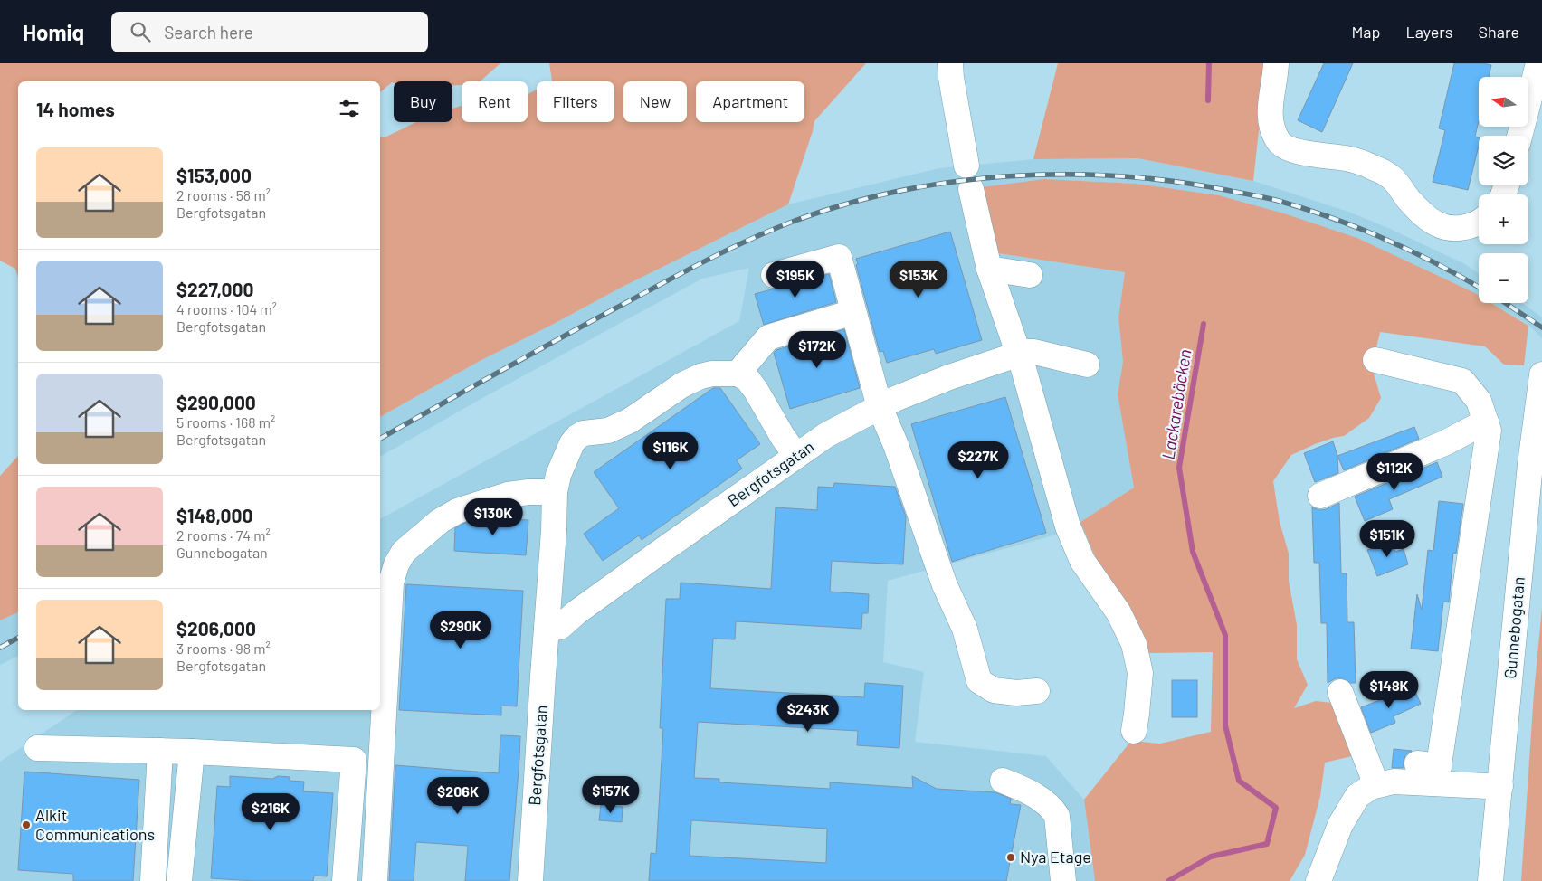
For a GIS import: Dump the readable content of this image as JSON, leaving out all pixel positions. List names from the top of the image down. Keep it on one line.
{"streets":{"street":["Bergfotsgatan","Gunnebogatan"]},"water":["Lackarebäcken"],"places":["Alkit Communications","Nya Etage"],"north":"left","page":{"header":"Homiq","search":"Search here","nav":["Map","Layers","Share"],"map_buttons":["+","−"],"chip":["Buy","Rent","Filters","New","Apartment"],"heading":"14 homes","list":[{"name":"$153,000","note":"2 rooms · 58 m² · Bergfotsgatan"},{"name":"$227,000","note":"4 rooms · 104 m² · Bergfotsgatan"},{"name":"$290,000","note":"5 rooms · 168 m² · Bergfotsgatan"},{"name":"$148,000","note":"2 rooms · 74 m² · Gunnebogatan"},{"name":"$206,000","note":"3 rooms · 98 m² · Bergfotsgatan"}],"price":["$195K","$153K","$172K","$116K","$227K","$112K","$130K","$151K","$290K","$148K","$243K","$157K","$206K","$216K"]}}
